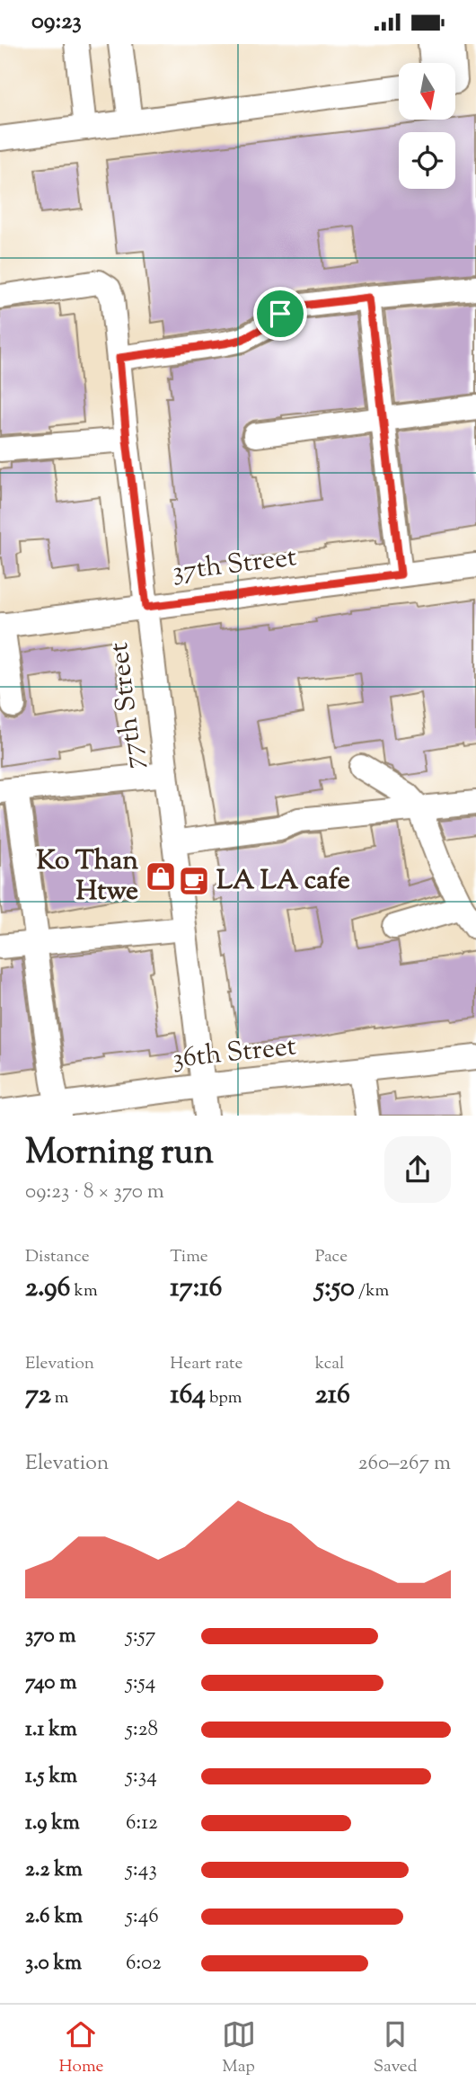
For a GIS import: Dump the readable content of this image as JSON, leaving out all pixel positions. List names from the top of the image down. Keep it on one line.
{"streets":{"street":["37th Street","77th Street","36th Street"]},"crossings":[["37th Street","77th Street"],["77th Street","36th Street"]],"places":{"shop":["Ko Than Htwe"],"cafe":["LA LA cafe"]},"north":"bottom","page":{"status":"09:23","heading":["Morning run","09:23 · 8 × 370 m"],"stats":[["Distance","2.96 km"],["Time","17:16"],["Pace","5:50 /km"],["Elevation","72 m"],["Heart rate","164 bpm"],["kcal","216"]],"chart":["Elevation","260–267 m"],"list":[{"name":"370 m","note":"5:57"},{"name":"740 m","note":"5:54"},{"name":"1.1 km","note":"5:28"},{"name":"1.5 km","note":"5:34"},{"name":"1.9 km","note":"6:12"},{"name":"2.2 km","note":"5:43"},{"name":"2.6 km","note":"5:46"},{"name":"3.0 km","note":"6:02"}],"tabs":["Home","Map","Saved"]}}
